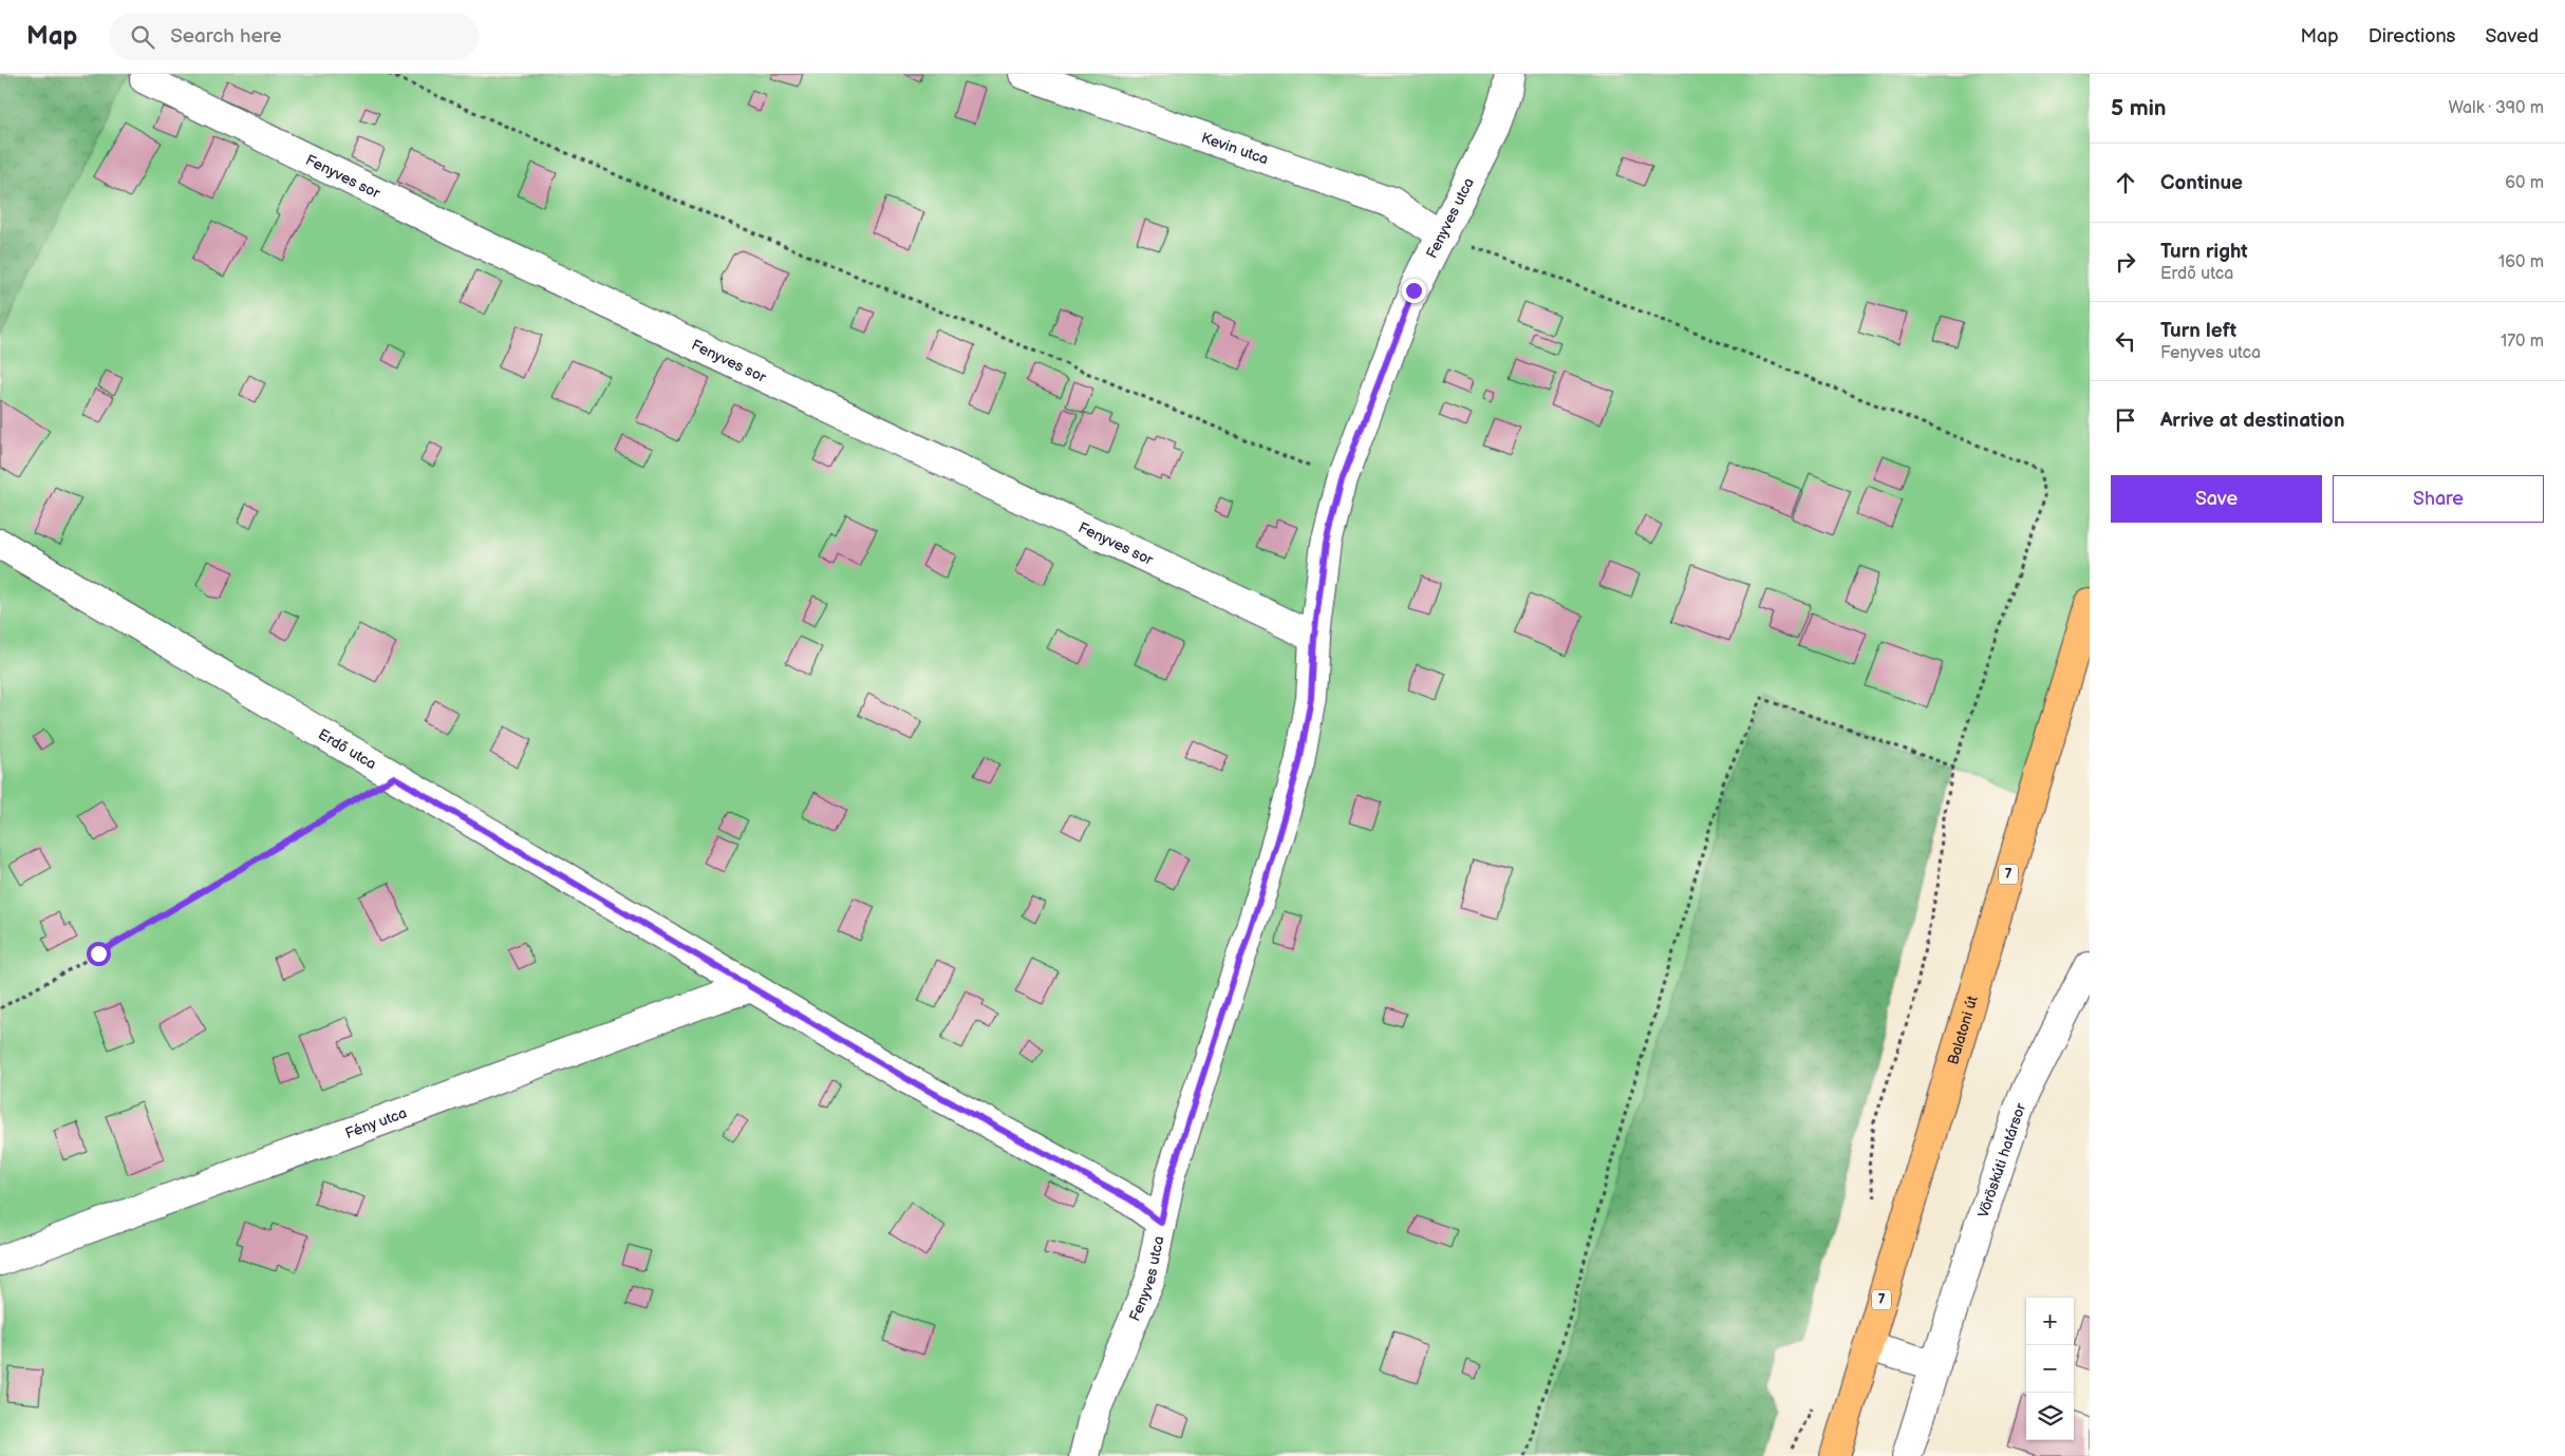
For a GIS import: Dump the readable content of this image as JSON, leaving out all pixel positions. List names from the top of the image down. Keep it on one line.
{"streets":{"main road":["7","Balatoni út"],"street":["Kevin utca","Fenyves sor","Fenyves utca","Erdő utca","Fény utca","Vöröskúti határsor"]},"crossings":[["Kevin utca","Fenyves utca"],["Fenyves sor","Fenyves utca"],["Fenyves utca","Erdő utca"],["Erdő utca","Fény utca"]],"page":{"header":"Map","search":"Search here","nav":["Map","Directions","Saved"],"heading":["5 min","Walk · 390 m"],"list":[["Continue","60 m"],["Turn right","Erdő utca","160 m"],["Turn left","Fenyves utca","170 m"],"Arrive at destination"],"buttons":["Save","Share"],"map_buttons":["+","−"]}}
